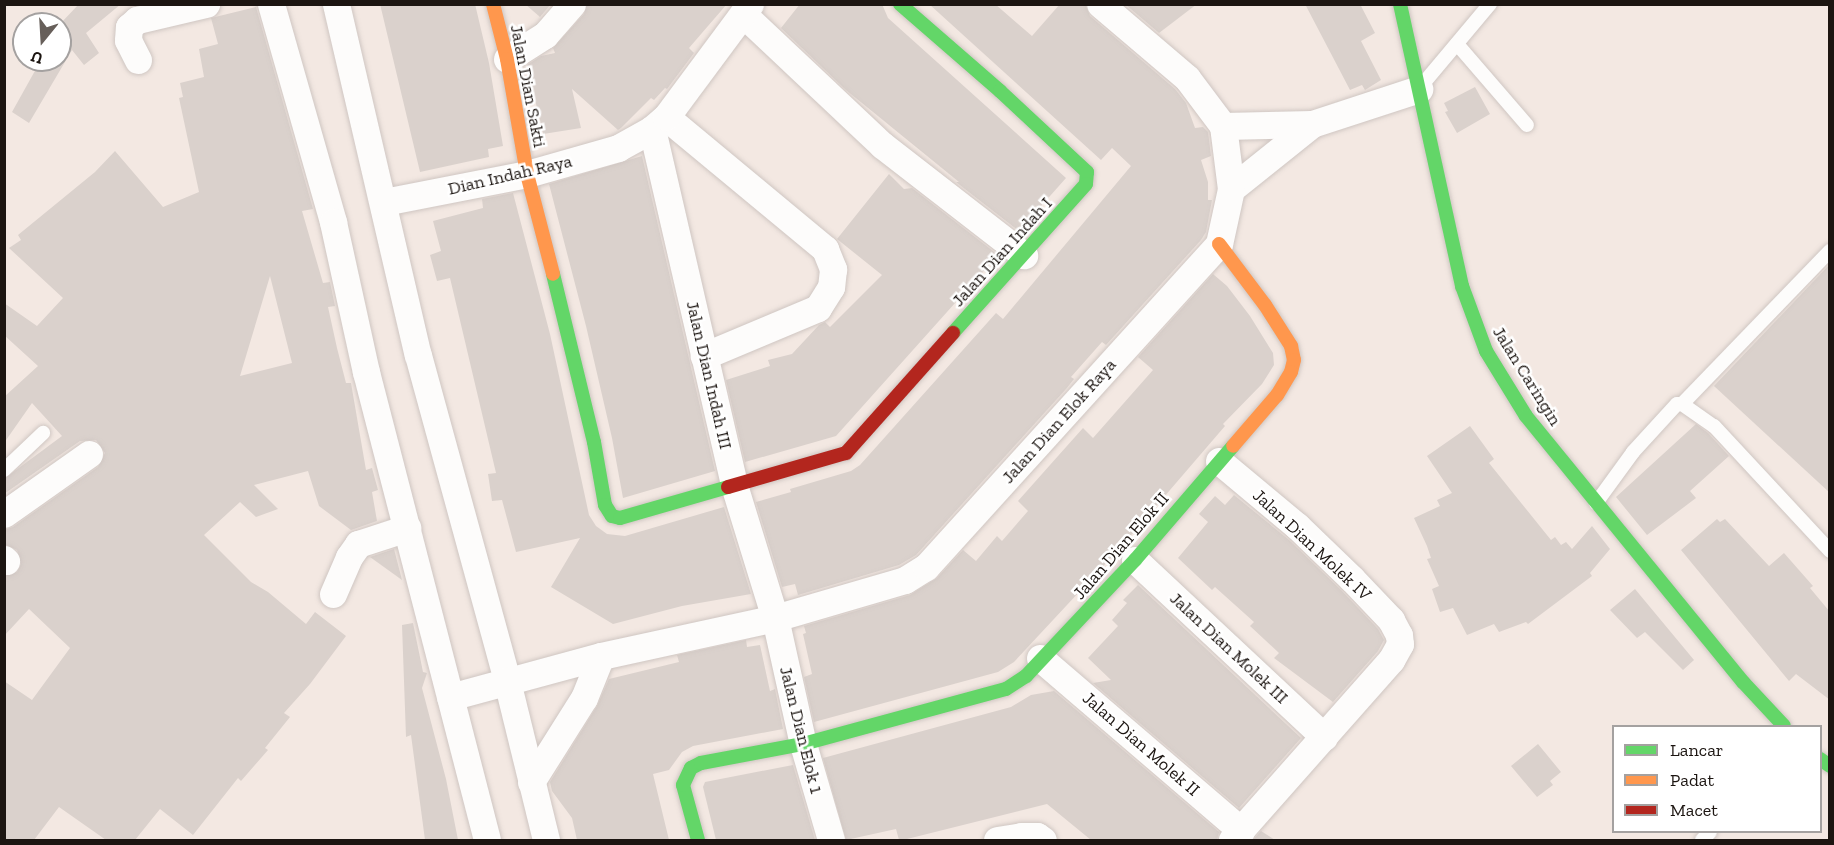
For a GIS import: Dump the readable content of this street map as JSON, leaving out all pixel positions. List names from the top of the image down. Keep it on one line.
{"streets":{"street":["Jalan Dian Sakti","Dian Indah Raya","Jalan Dian Indah I","Jalan Dian Indah III","Jalan Caringin","Jalan Dian Elok Raya","Jalan Dian Molek IV","Jalan Dian Elok II","Jalan Dian Molek III","Jalan Dian Elok 1","Jalan Dian Molek II"]},"crossings":[["Jalan Dian Sakti","Dian Indah Raya"],["Jalan Dian Sakti","Jalan Dian Indah I"],["Dian Indah Raya","Jalan Dian Indah III"],["Jalan Dian Indah I","Jalan Dian Indah III"],["Jalan Dian Indah III","Jalan Dian Elok Raya"],["Jalan Dian Indah III","Jalan Dian Elok 1"],["Jalan Dian Elok Raya","Jalan Dian Elok II"],["Jalan Dian Elok Raya","Jalan Dian Elok 1"],["Jalan Dian Molek IV","Jalan Dian Elok II"],["Jalan Dian Molek IV","Jalan Dian Molek III"],["Jalan Dian Elok II","Jalan Dian Molek III"],["Jalan Dian Elok II","Jalan Dian Elok 1"],["Jalan Dian Elok II","Jalan Dian Molek II"]],"legend":["Lancar","Padat","Macet"],"north":"bottom"}
